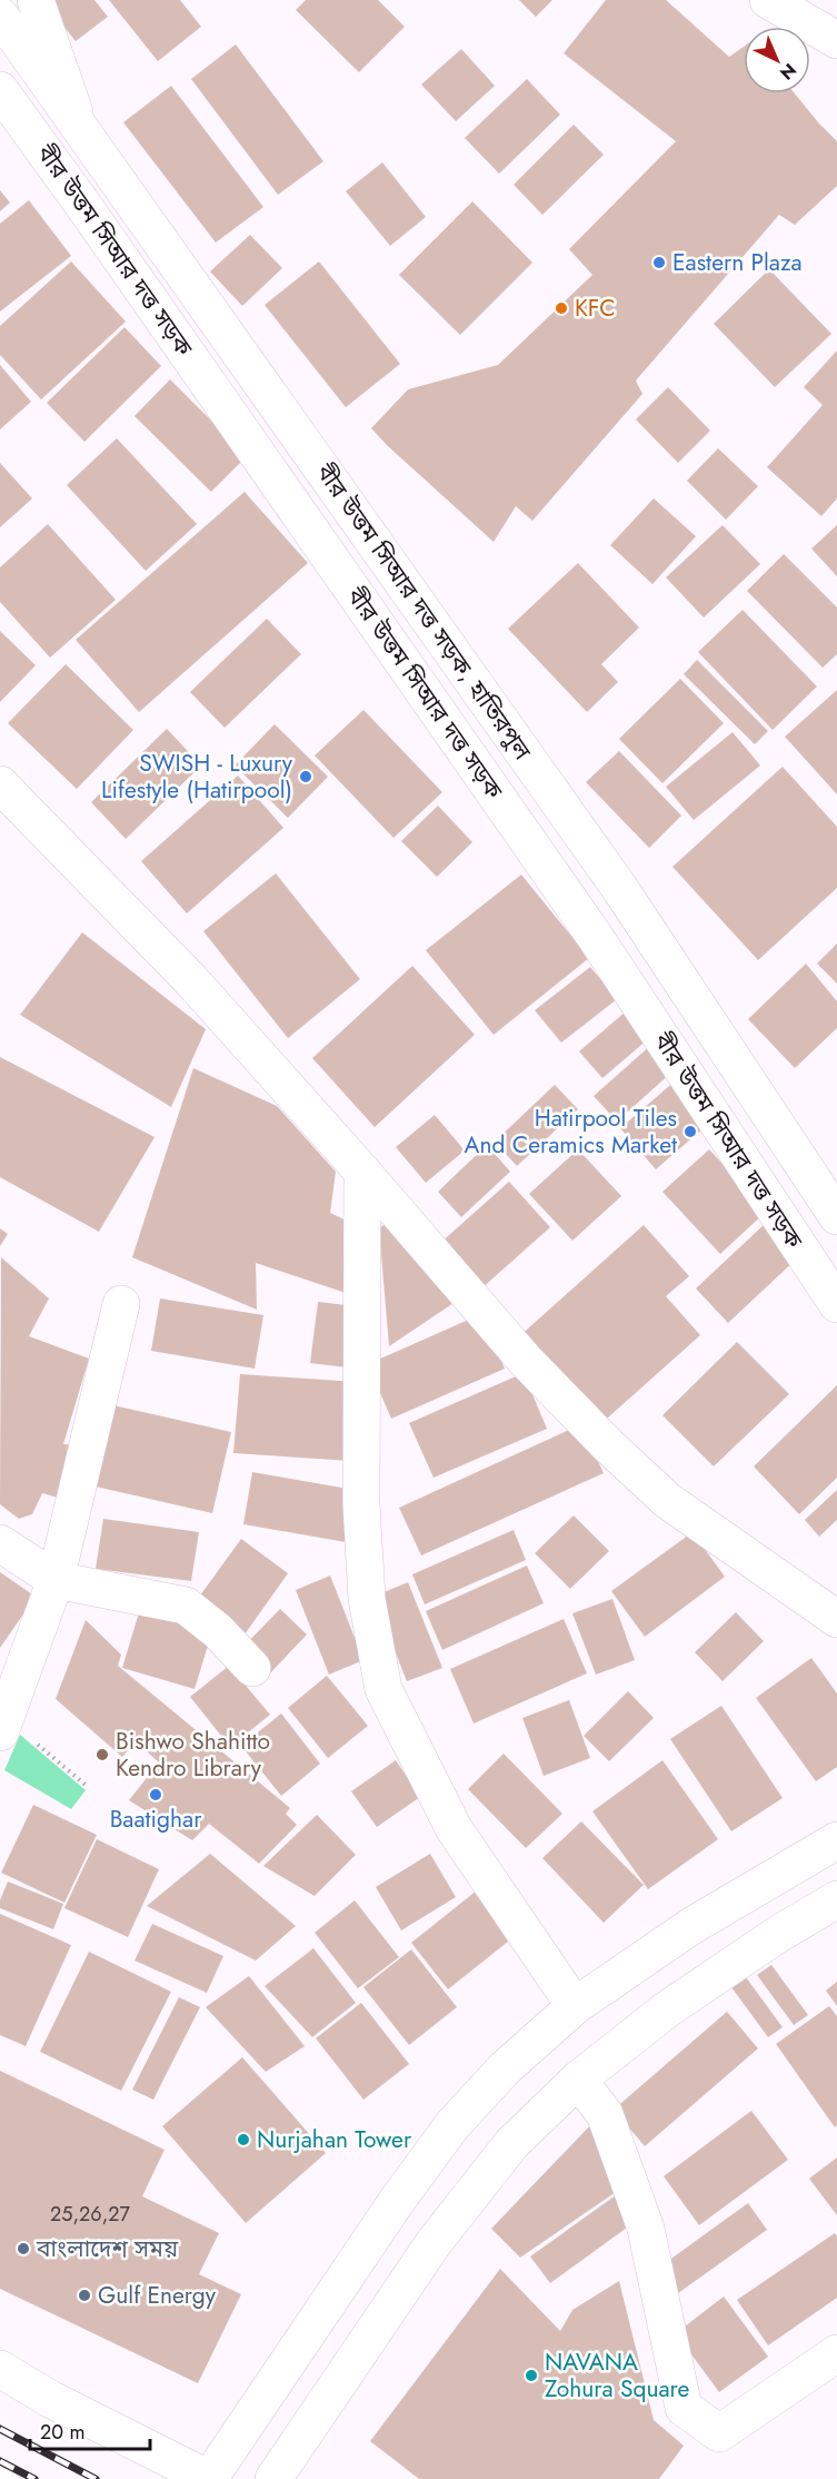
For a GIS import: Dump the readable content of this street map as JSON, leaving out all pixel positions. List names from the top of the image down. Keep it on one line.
{"streets":{"main road":["বীর উত্তম সিআর দত্ত সড়ক","বীর উত্তম সিআর দত্ত সড়ক, হাতিরপুল"]},"places":["Eastern Plaza","KFC","SWISH - Luxury Lifestyle (Hatirpool)","Hatirpool Tiles And Ceramics Market","Bishwo Shahitto Kendro Library","Baatighar","Nurjahan Tower","বাংলাদেশ সময়","Gulf Energy","NAVANA Zohura Square"],"house_numbers":["25,26,27"],"scale_bar":"20 m","north":"bottom right"}
